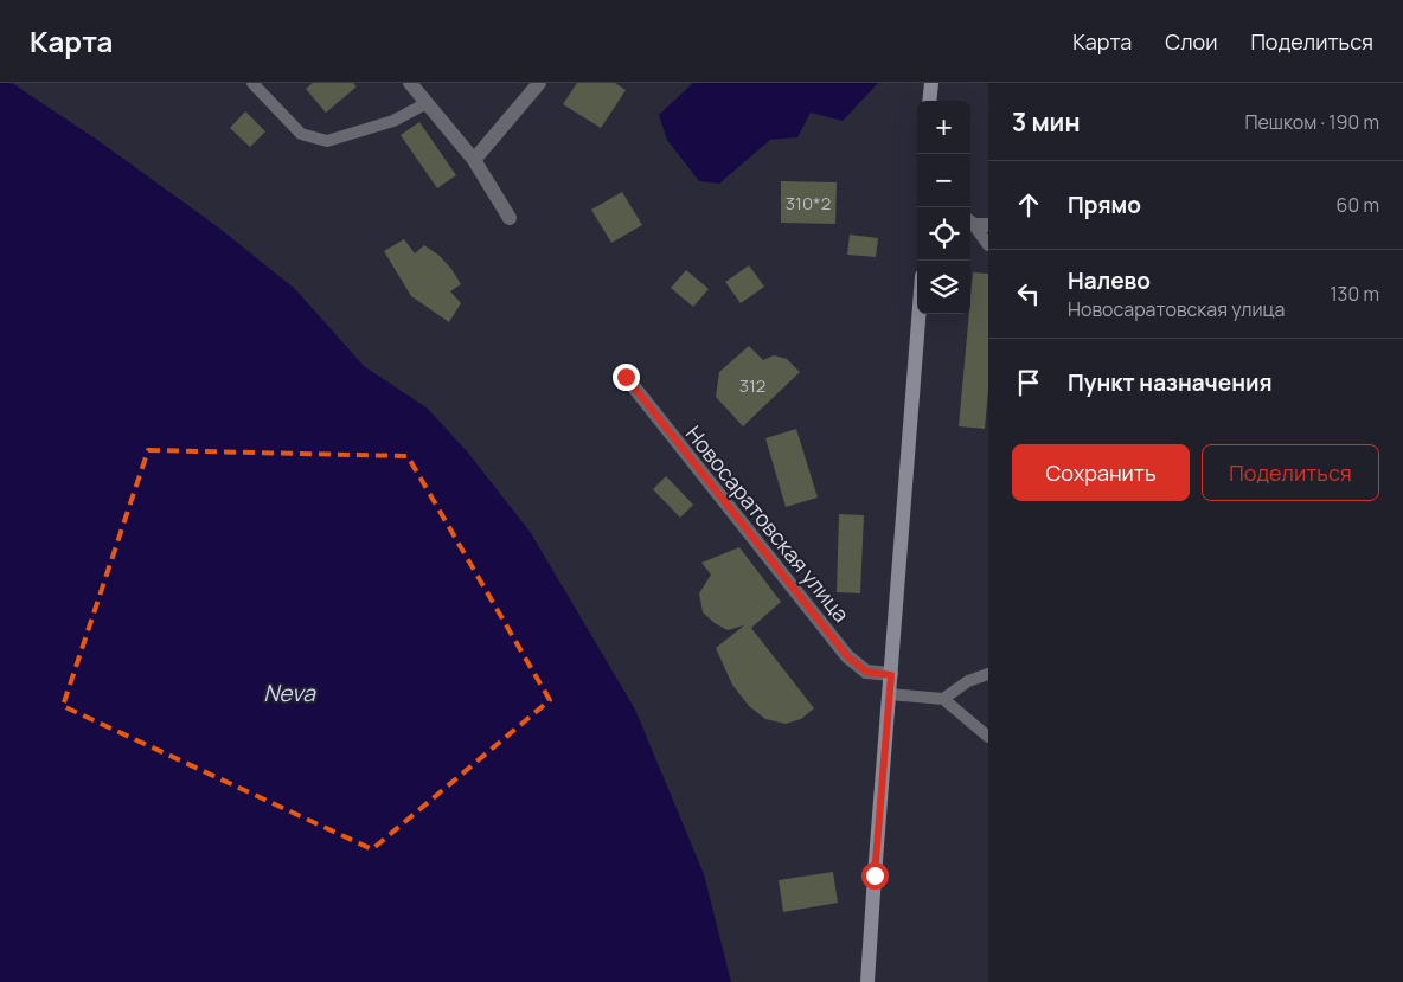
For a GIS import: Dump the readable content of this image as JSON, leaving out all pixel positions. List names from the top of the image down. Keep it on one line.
{"streets":{"street":["Новосаратовская улица"]},"water":["Neva"],"house_numbers":["310*2","312"],"page":{"header":"Карта","nav":["Карта","Слои","Поделиться"],"heading":["3 мин","Пешком · 190 m"],"map_buttons":["+","−"],"list":[["Прямо","60 m"],["Налево","Новосаратовская улица","130 m"],"Пункт назначения"],"buttons":["Сохранить","Поделиться"]}}
